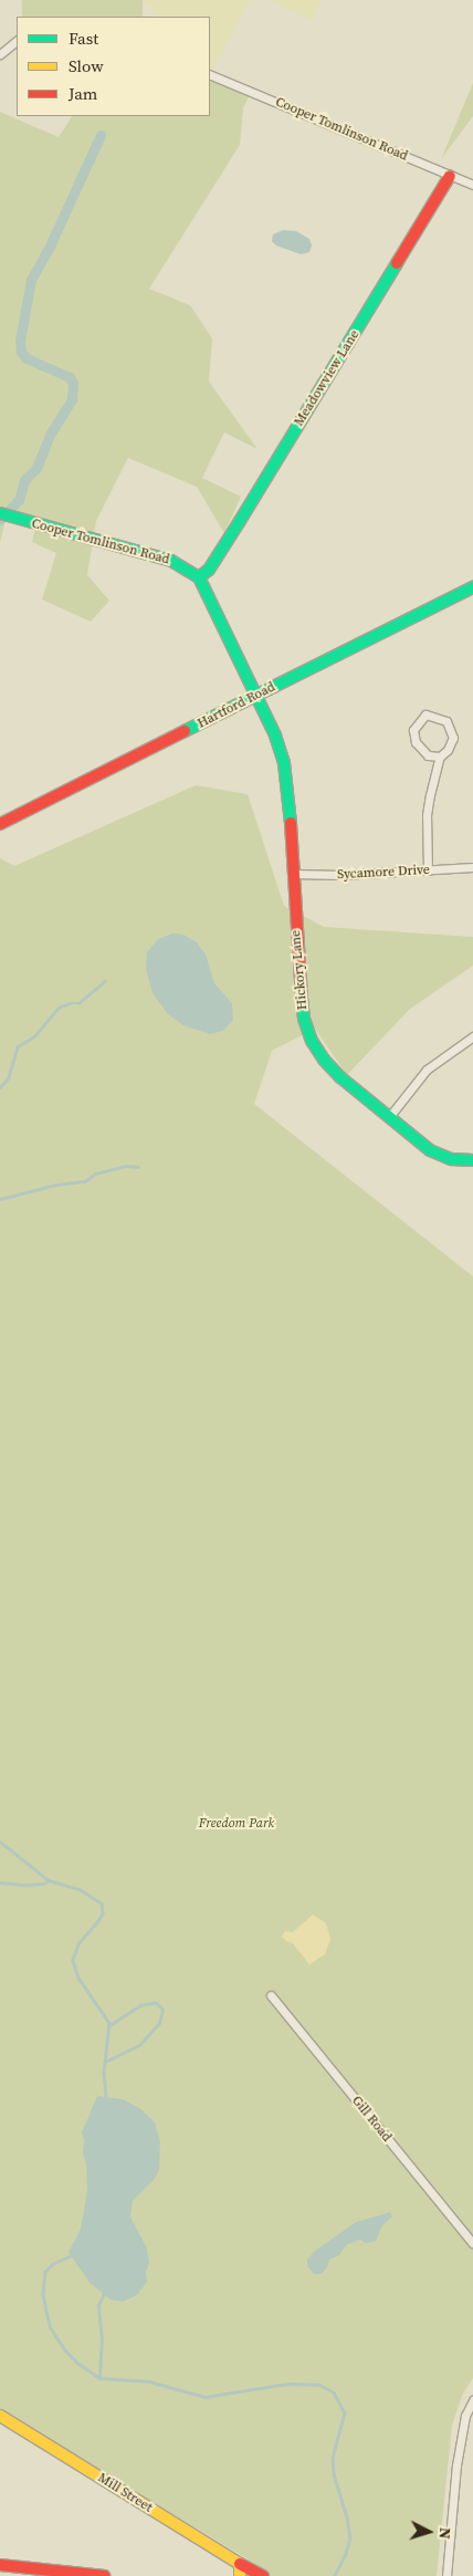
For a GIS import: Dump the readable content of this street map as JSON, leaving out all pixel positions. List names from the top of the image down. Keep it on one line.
{"streets":{"street":["Cooper Tomlinson Road","Meadowview Lane","Hartford Road","Sycamore Drive","Hickory Lane","Gill Road","Mill Street"]},"crossings":[["Cooper Tomlinson Road","Meadowview Lane"],["Hartford Road","Hickory Lane"],["Sycamore Drive","Hickory Lane"]],"parks":["Freedom Park"],"legend":["Fast","Slow","Jam"],"north":"right"}
